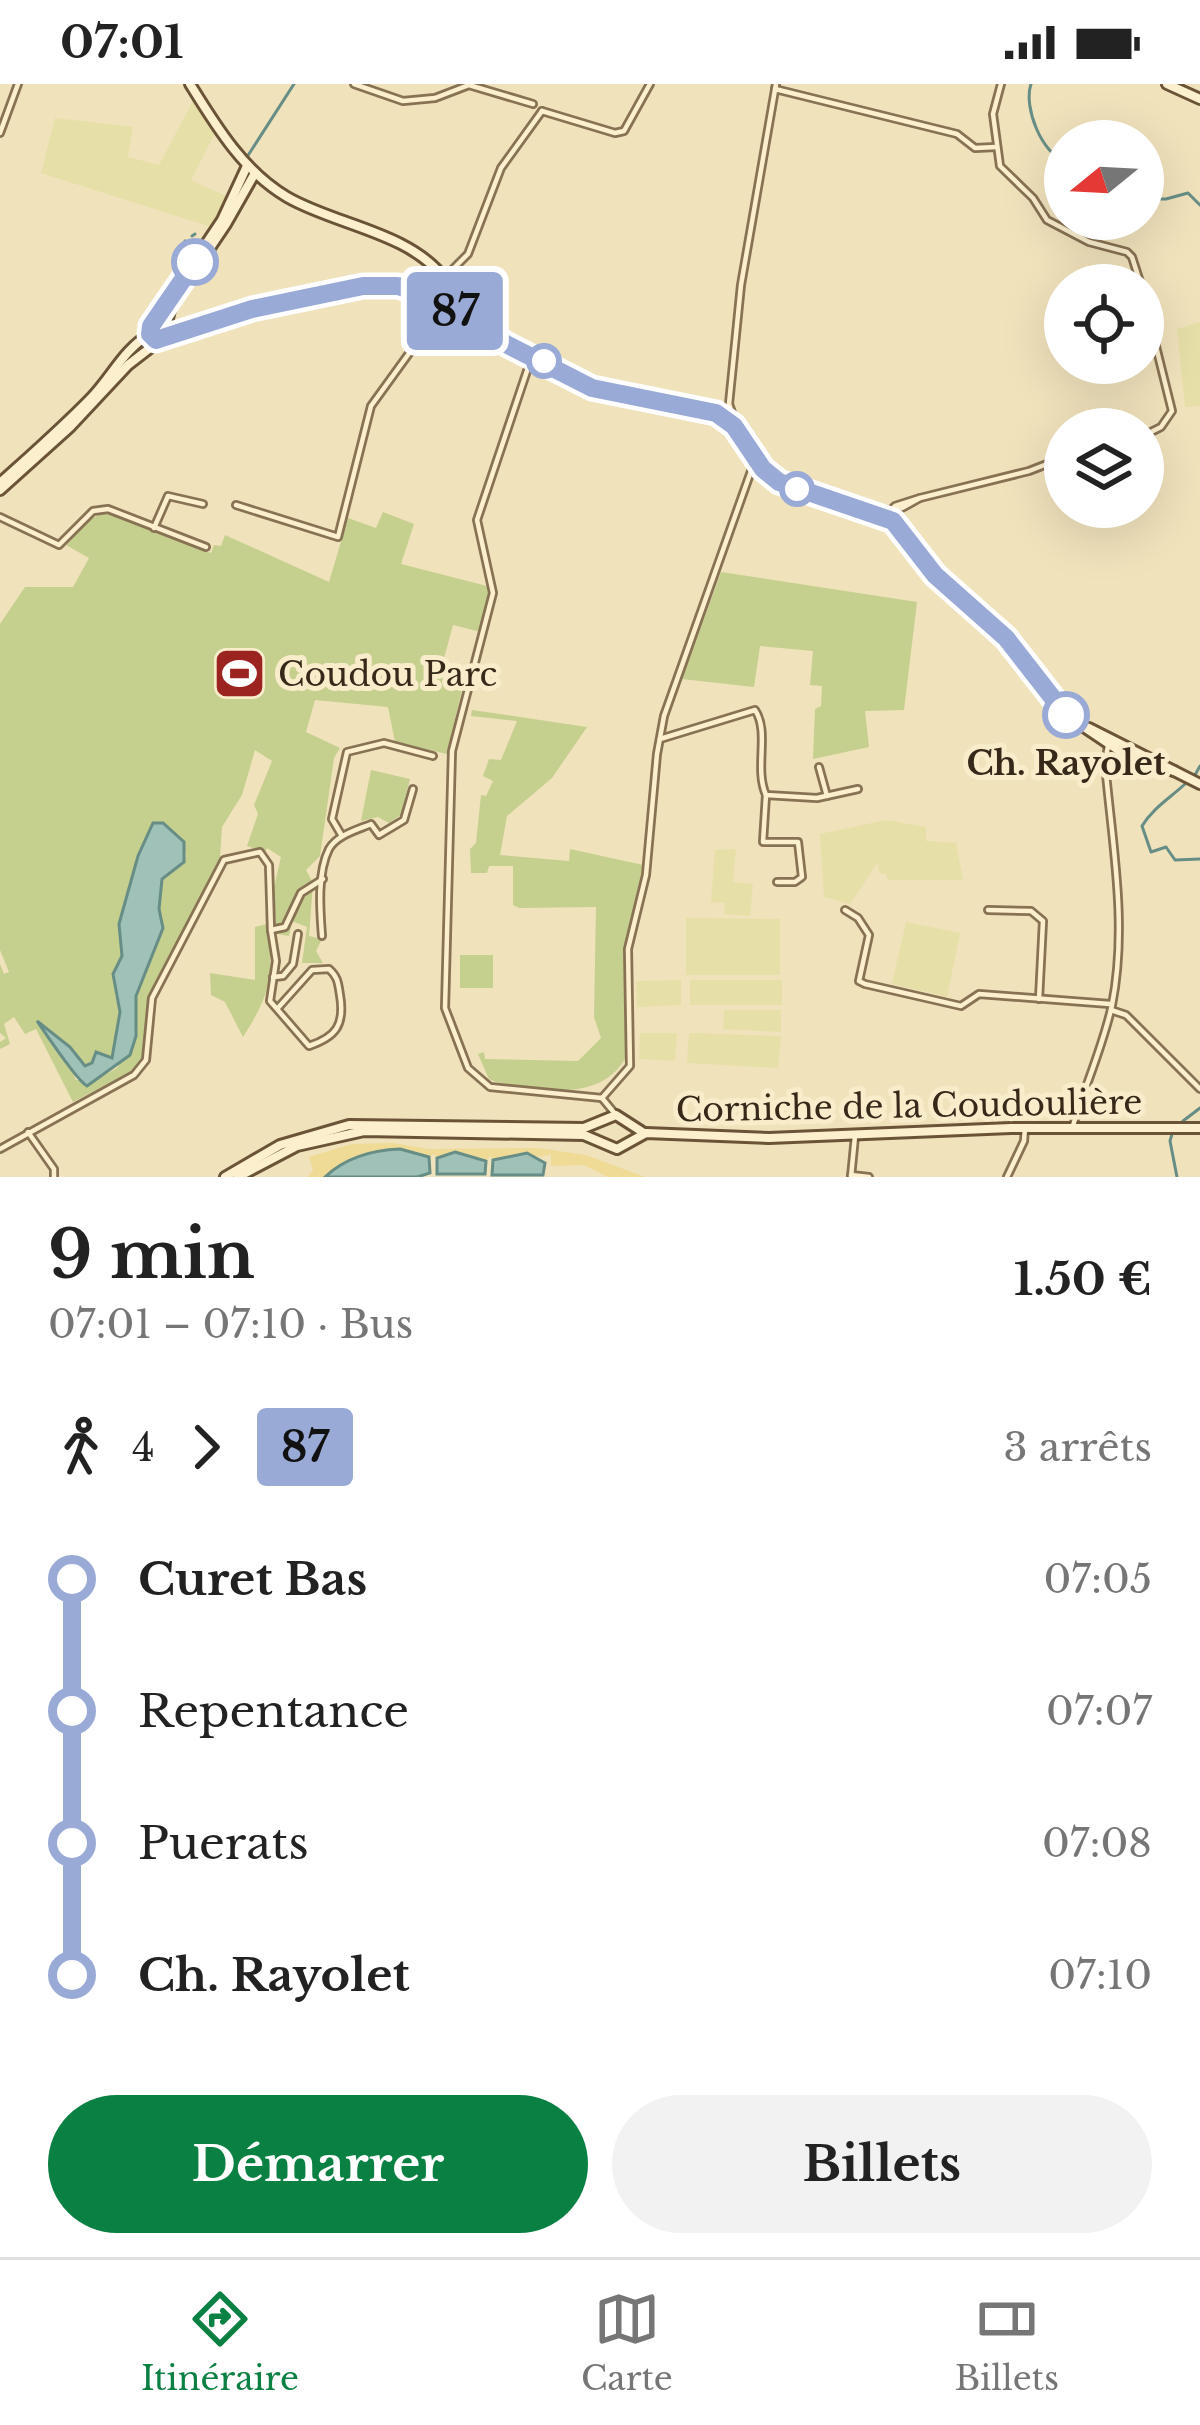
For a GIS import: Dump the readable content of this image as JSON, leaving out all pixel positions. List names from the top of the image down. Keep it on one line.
{"streets":{"street":["Corniche de la Coudoulière"]},"places":{"sports":["Coudou Parc"],"other":["Ch. Rayolet"]},"lines":["bus line 87"],"north":"left","page":{"status":"07:01","on_map":"87","heading":["9 min","07:01 – 07:10 · Bus","1.50 €"],"legs":["4","87","3 arrêts"],"list":[{"name":"Curet Bas","value":"07:05"},{"name":"Repentance","value":"07:07"},{"name":"Puerats","value":"07:08"},{"name":"Ch. Rayolet","value":"07:10"}],"buttons":["Démarrer","Billets"],"tabs":["Itinéraire","Carte","Billets"]}}
